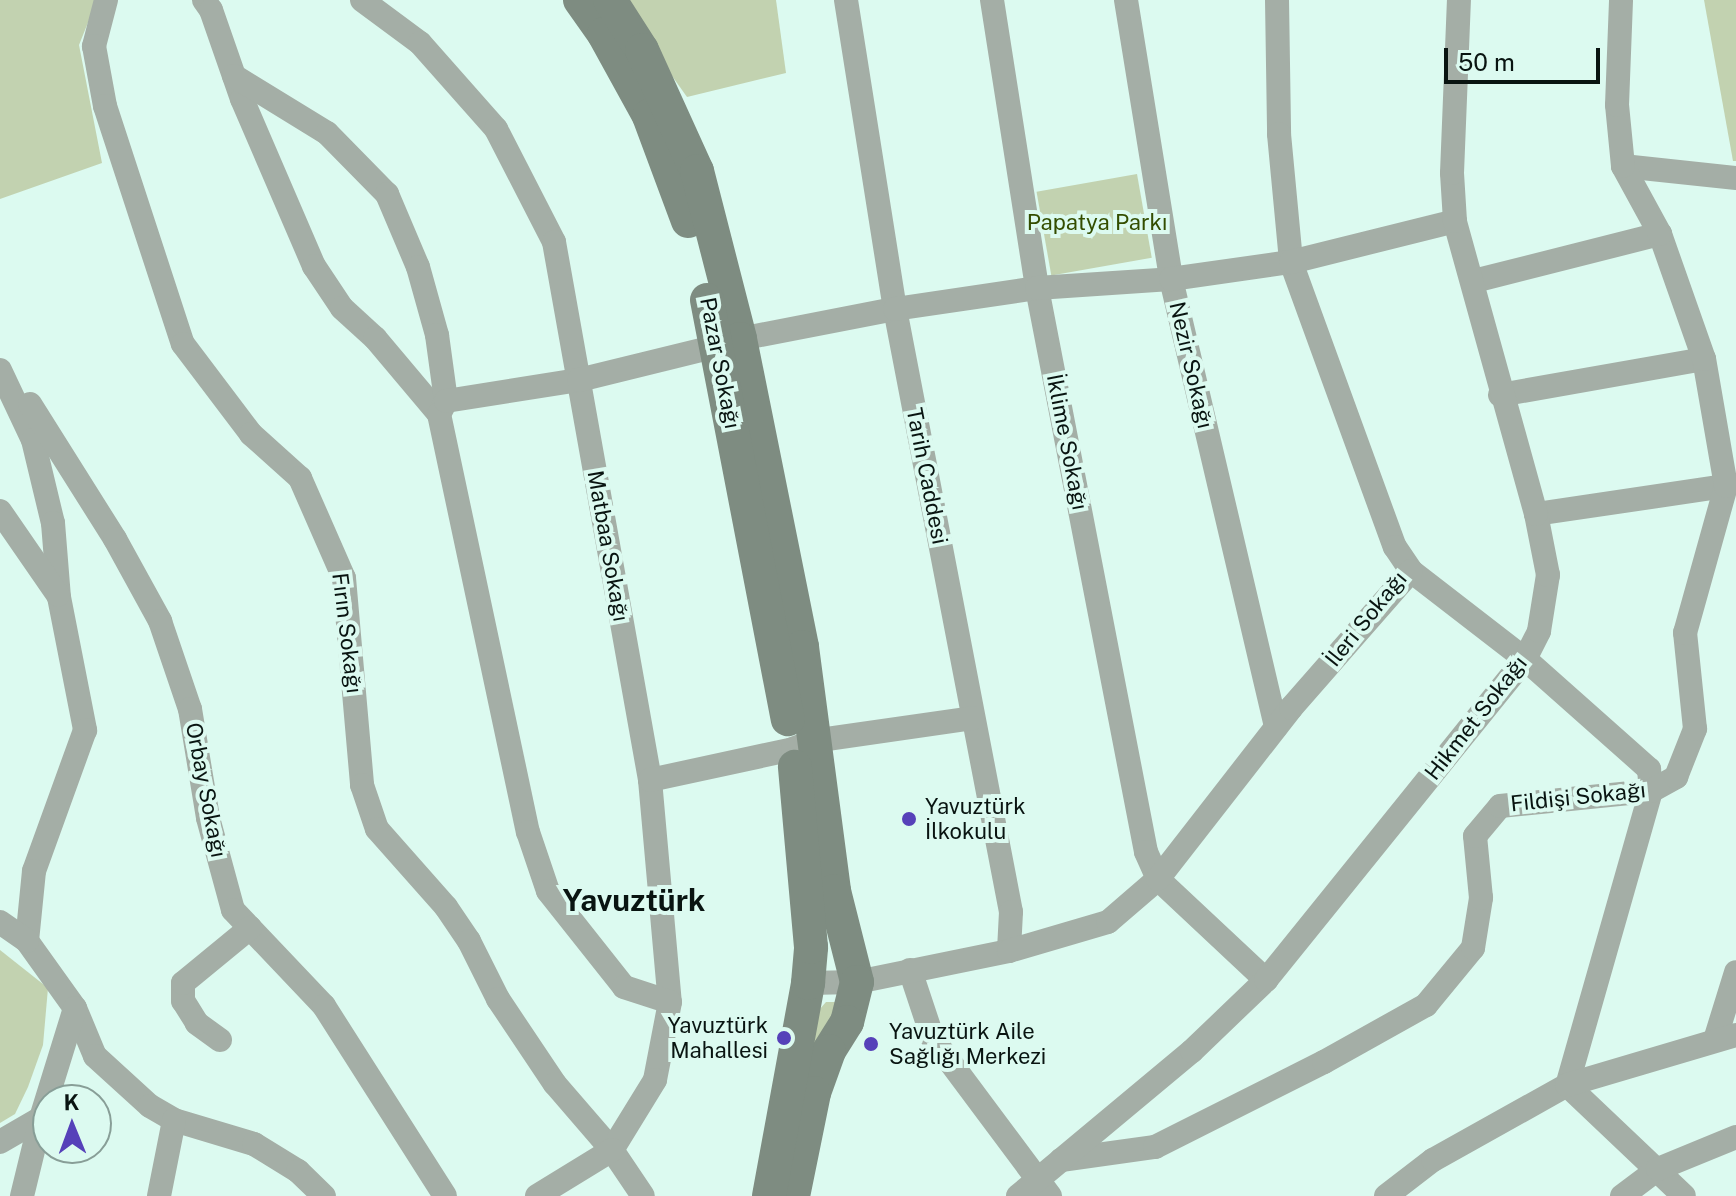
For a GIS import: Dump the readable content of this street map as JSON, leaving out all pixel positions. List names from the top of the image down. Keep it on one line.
{"streets":{"main road":["Pazar Sokağı"],"street":["Nezir Sokağı","İklime Sokağı","Tarih Caddesi","Matbaa Sokağı","İleri Sokağı","Fırın Sokağı","Hikmet Sokağı","Orbay Sokağı","Fildişi Sokağı"]},"crossings":[["Pazar Sokağı","İleri Sokağı"],["Nezir Sokağı","İleri Sokağı"],["İklime Sokağı","İleri Sokağı"],["Tarih Caddesi","İleri Sokağı"],["Matbaa Sokağı","Fırın Sokağı"],["Hikmet Sokağı","Fildişi Sokağı"]],"districts":["Yavuztürk"],"parks":["Papatya Parkı"],"places":["Yavuztürk İlkokulu","Yavuztürk Mahallesi","Yavuztürk Aile Sağlığı Merkezi"],"scale_bar":"50 m","north":"top"}
